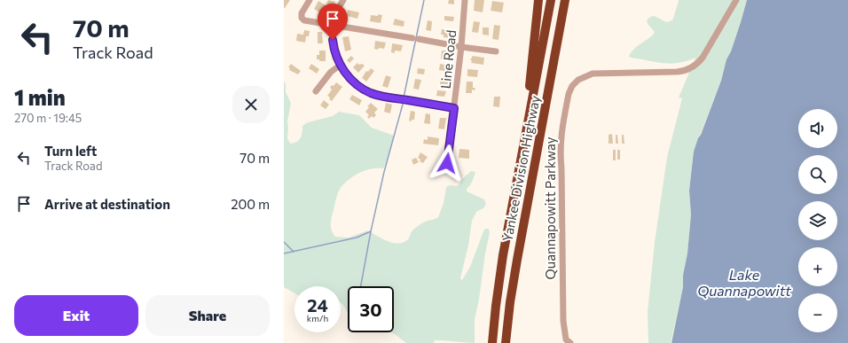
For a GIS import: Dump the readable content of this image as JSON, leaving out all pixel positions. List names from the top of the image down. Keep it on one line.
{"streets":{"highway":["Yankee Division Highway"],"street":["Line Road","Quannapowitt Parkway"]},"water":["Lake Quannapowitt"],"page":{"turn":["70 m","Track Road"],"heading":["1 min","270 m · 19:45"],"map_buttons":["+","−"],"list":[{"name":"Turn left","note":"Track Road","value":"70 m"},{"name":"Arrive at destination","value":"200 m"}],"speed":"24 km/h","limit":"30","buttons":["Exit","Share"]}}
